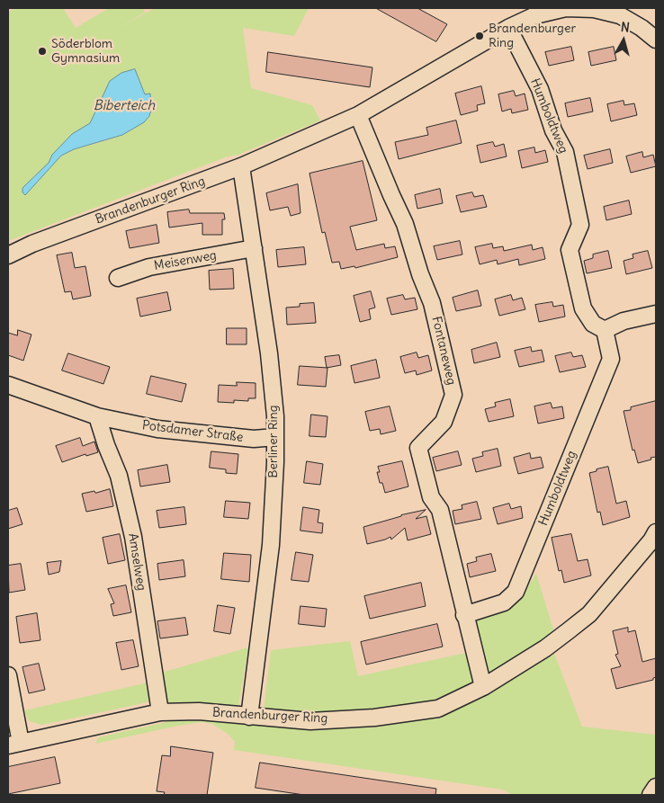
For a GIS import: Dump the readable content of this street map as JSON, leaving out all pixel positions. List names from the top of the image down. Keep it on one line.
{"streets":{"street":["Humboldtweg","Brandenburger Ring","Meisenweg","Fontaneweg","Potsdamer Straße","Berliner Ring","Amselweg"]},"crossings":[["Humboldtweg","Brandenburger Ring"],["Humboldtweg","Fontaneweg"],["Brandenburger Ring","Fontaneweg"],["Brandenburger Ring","Berliner Ring"],["Brandenburger Ring","Amselweg"],["Meisenweg","Berliner Ring"],["Potsdamer Straße","Berliner Ring"],["Potsdamer Straße","Amselweg"]],"water":["Biberteich"],"places":["Brandenburger Ring","Söderblom Gymnasium"],"north":"top"}
